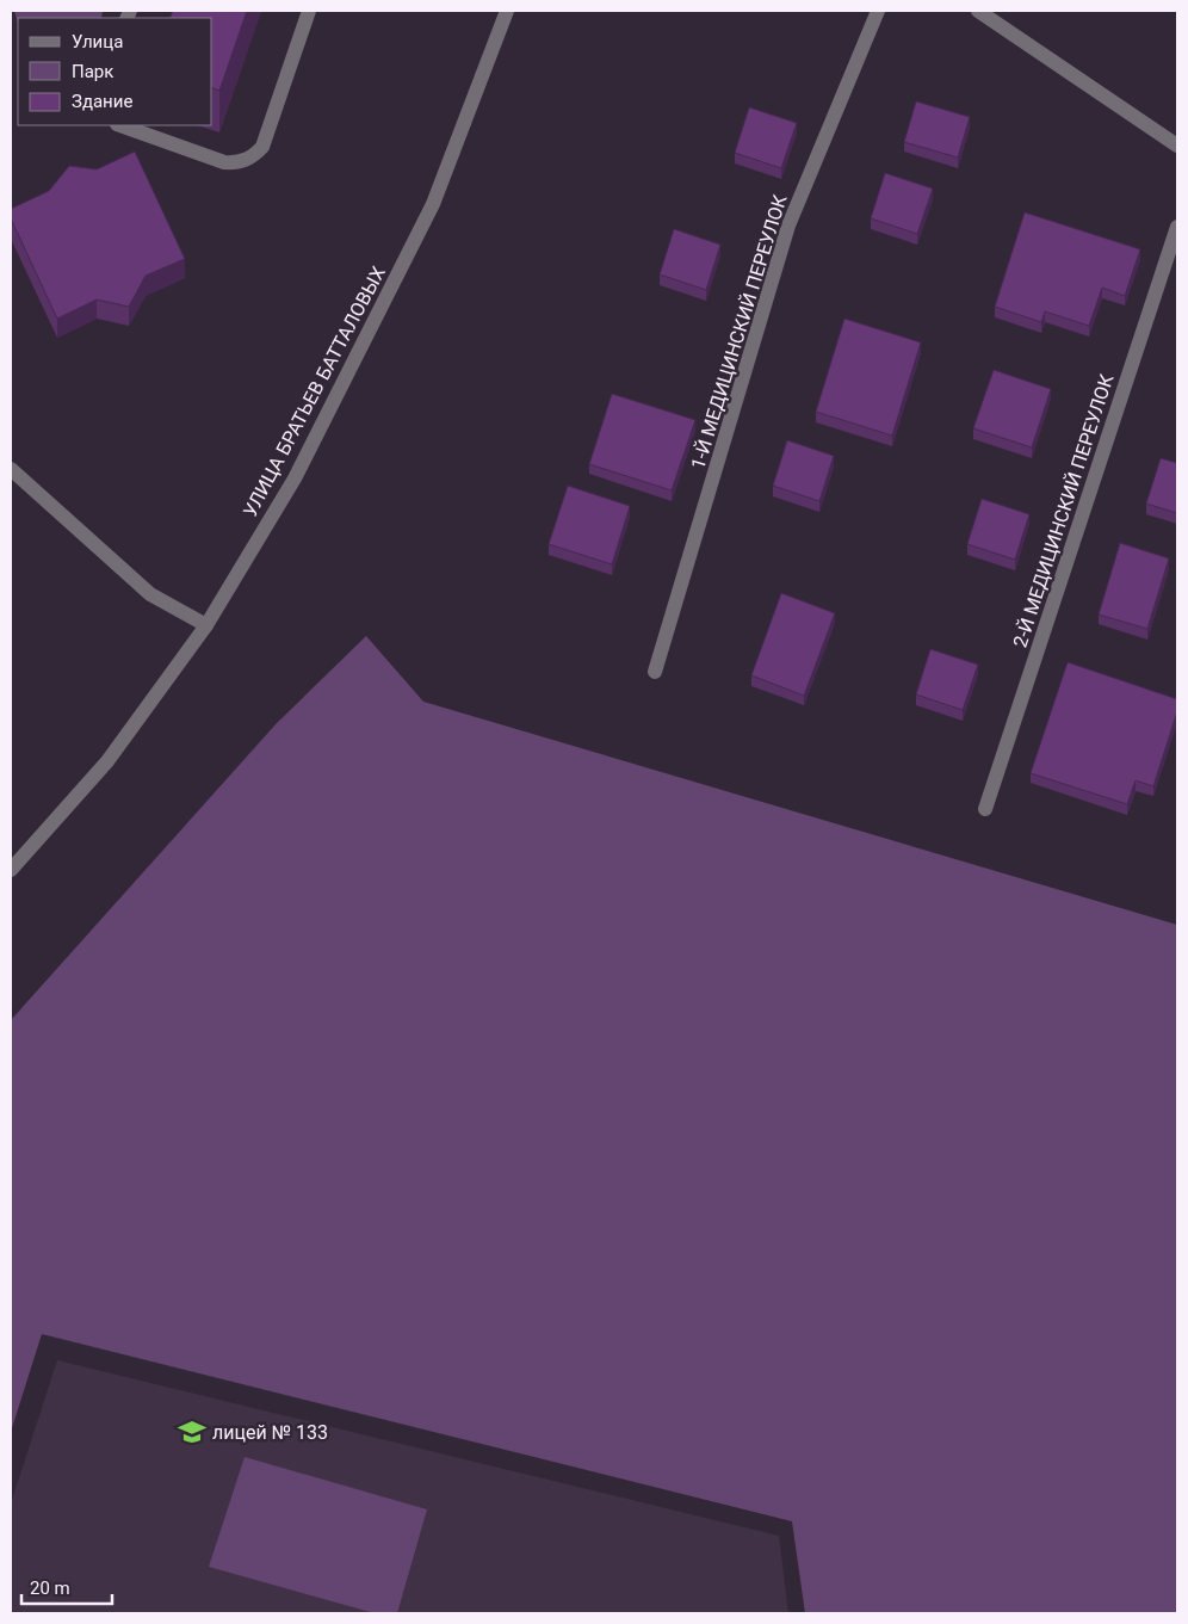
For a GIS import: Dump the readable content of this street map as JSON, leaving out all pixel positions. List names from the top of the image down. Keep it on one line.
{"streets":{"street":["1-Й МЕДИЦИНСКИЙ ПЕРЕУЛОК","УЛИЦА БРАТЬЕВ БАТТАЛОВЫХ","2-Й МЕДИЦИНСКИЙ ПЕРЕУЛОК"]},"places":{"school or university":["лицей № 133"]},"legend":["Улица","Парк","Здание"],"scale_bar":"20 m"}
